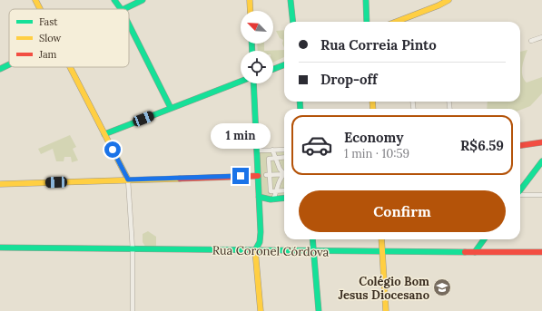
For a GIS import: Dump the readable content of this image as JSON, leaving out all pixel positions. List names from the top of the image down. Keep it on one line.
{"streets":{"street":["Rua Coronel Córdova"]},"places":{"school or university":["Colégio Bom Jesus Diocesano"]},"legend":["Fast","Slow","Jam"],"north":"top left","page":{"banner":["Rua Correia Pinto","Drop-off"],"list":[{"name":"Economy","note":"1 min · 10:59","value":"R$6.59"}],"bubble":"1 min","buttons":"Confirm"}}
